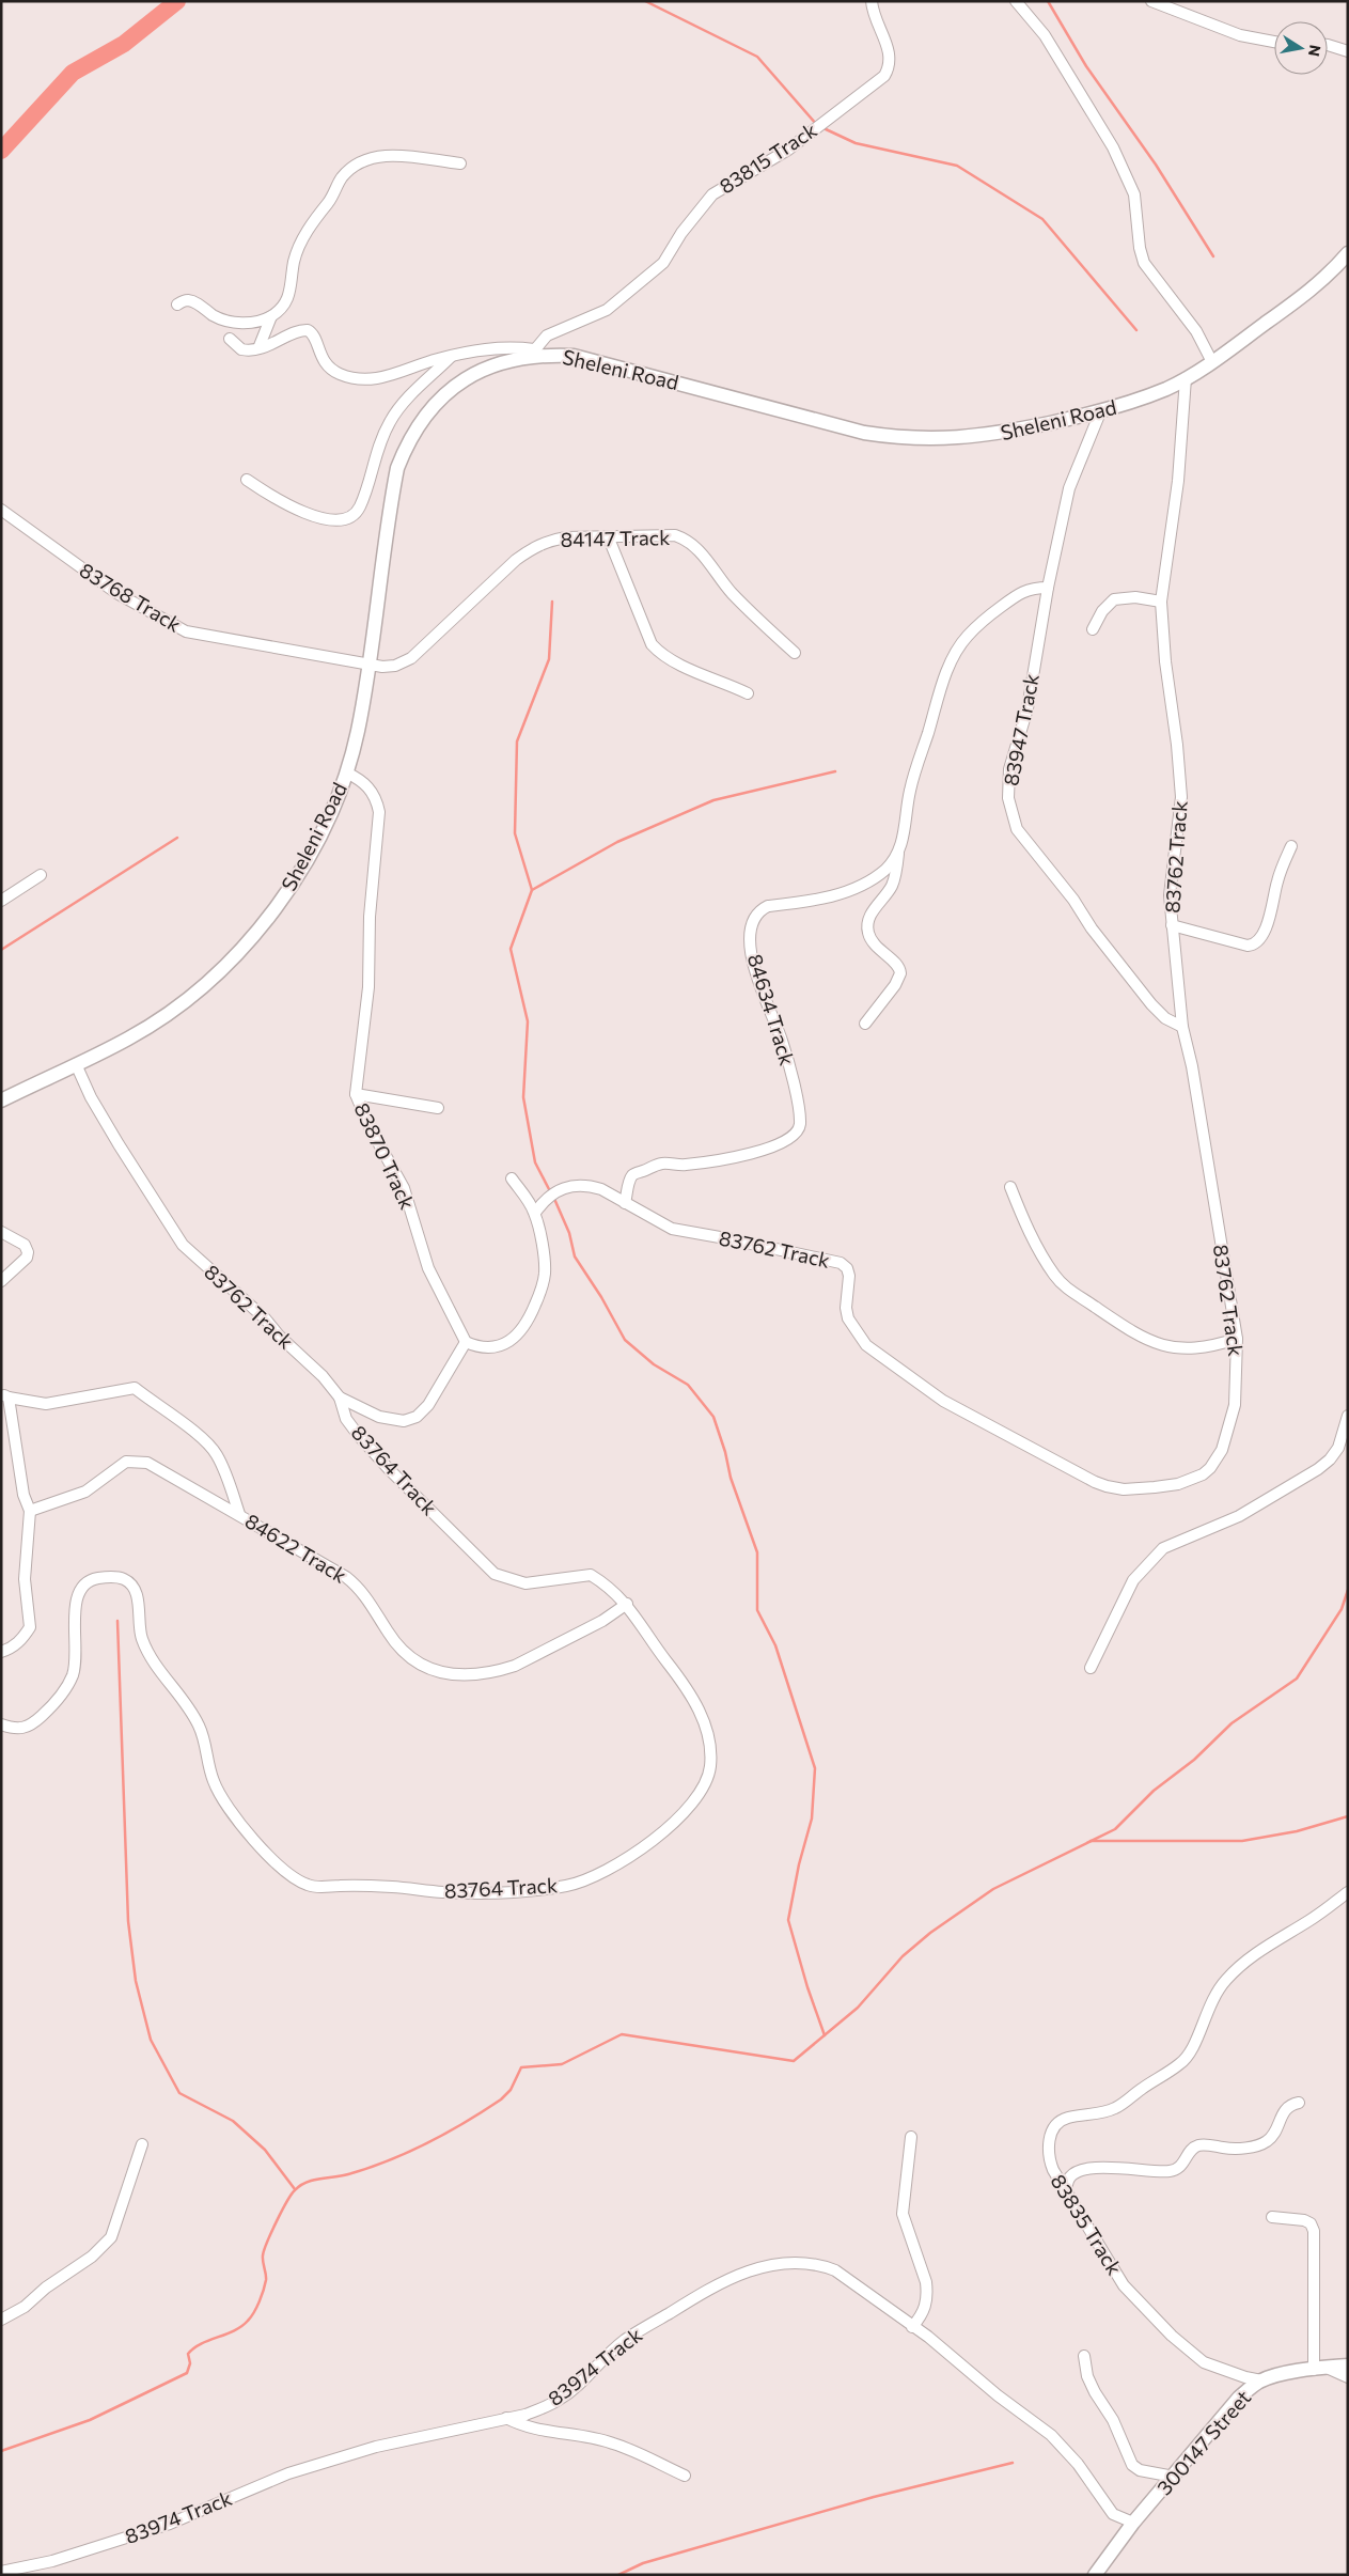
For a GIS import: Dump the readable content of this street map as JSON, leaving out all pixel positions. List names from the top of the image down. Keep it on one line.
{"streets":{"street":["83815 Track","Sheleni Road","84147 Track","83768 Track","83947 Track","83762 Track","84634 Track","83870 Track","83764 Track","84622 Track","83835 Track","83974 Track","300147 Street"]},"crossings":[["83815 Track","Sheleni Road"],["Sheleni Road","84147 Track"],["Sheleni Road","83768 Track"],["Sheleni Road","83947 Track"],["Sheleni Road","83762 Track"],["Sheleni Road","83870 Track"],["84147 Track","83768 Track"],["83947 Track","83762 Track"],["83947 Track","84634 Track"],["83762 Track","84634 Track"],["83762 Track","83870 Track"],["83762 Track","83764 Track"],["83764 Track","84622 Track"],["83835 Track","300147 Street"],["83974 Track","300147 Street"]],"north":"right"}
